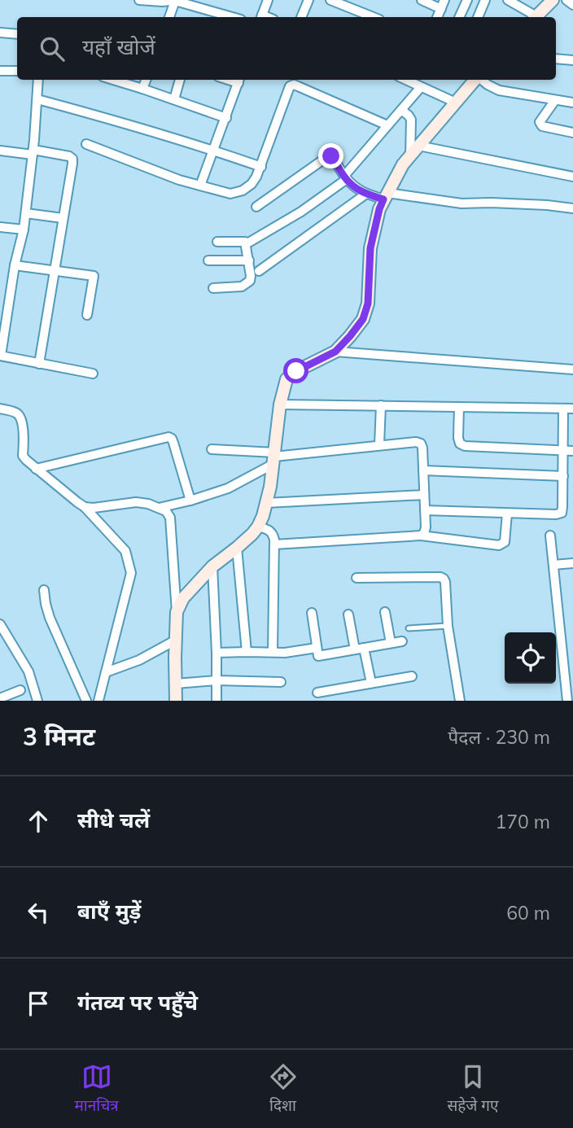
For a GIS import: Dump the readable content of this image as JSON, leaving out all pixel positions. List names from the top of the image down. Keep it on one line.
{"page":{"search":"यहाँ खोजें","heading":["3 मिनट","पैदल · 230 m"],"list":[["सीधे चलें","170 m"],["बाएँ मुड़ें","60 m"],"गंतव्य पर पहुँचे"],"nav":["मानचित्र","दिशा","सहेजे गए"]}}
